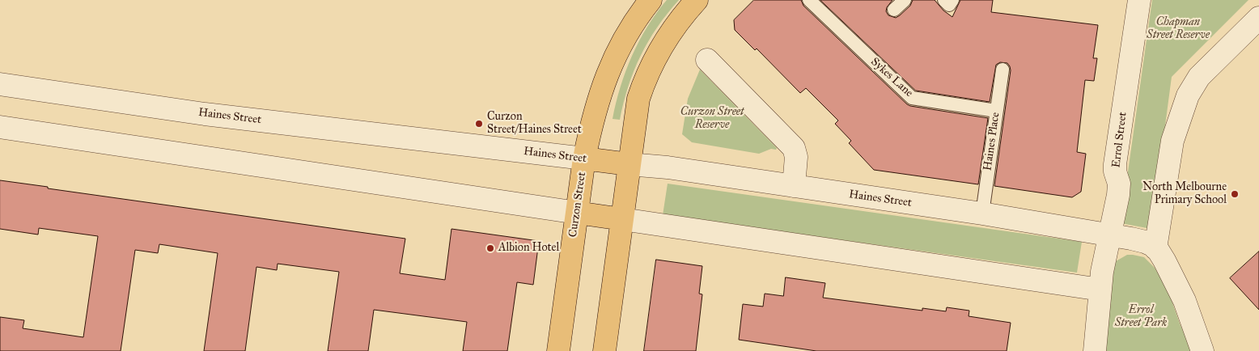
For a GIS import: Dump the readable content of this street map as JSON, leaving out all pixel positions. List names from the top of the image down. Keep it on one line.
{"streets":{"highway":["Haines Street","Curzon Street"],"street":["Errol Street"],"lane":["Sykes Lane","Haines Place"]},"crossings":[["Sykes Lane","Haines Place"],["Haines Street","Errol Street"],["Haines Street","Haines Place"],["Haines Street","Curzon Street"]],"parks":["Chapman Street Reserve","Curzon Street Reserve","Errol Street Park"],"places":["Curzon Street/Haines Street","North Melbourne Primary School","Albion Hotel"]}
